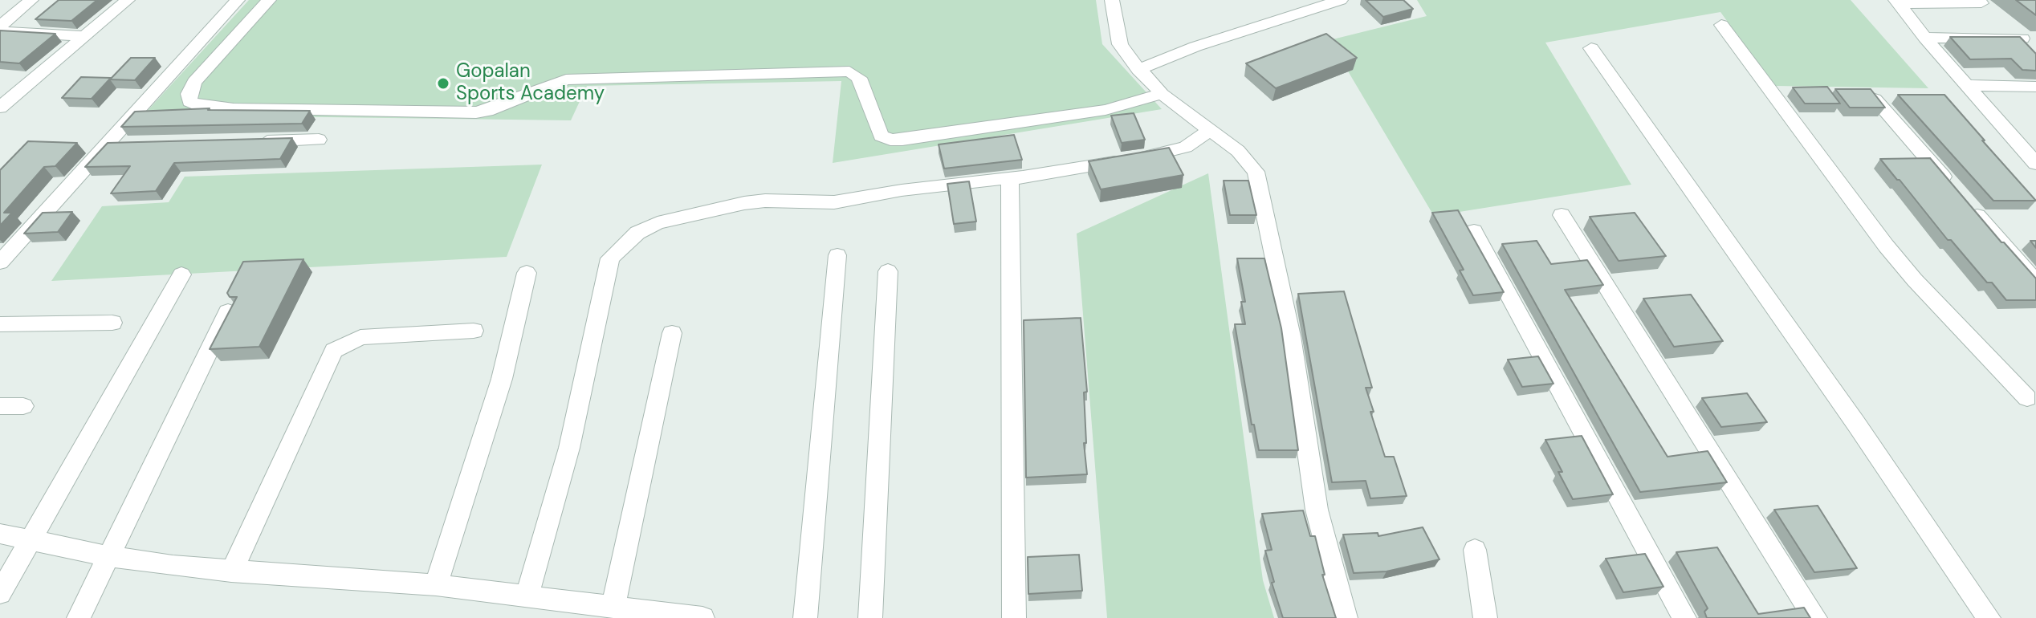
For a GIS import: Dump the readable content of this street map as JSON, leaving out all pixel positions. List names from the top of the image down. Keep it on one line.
{"places":["Gopalan Sports Academy"]}
